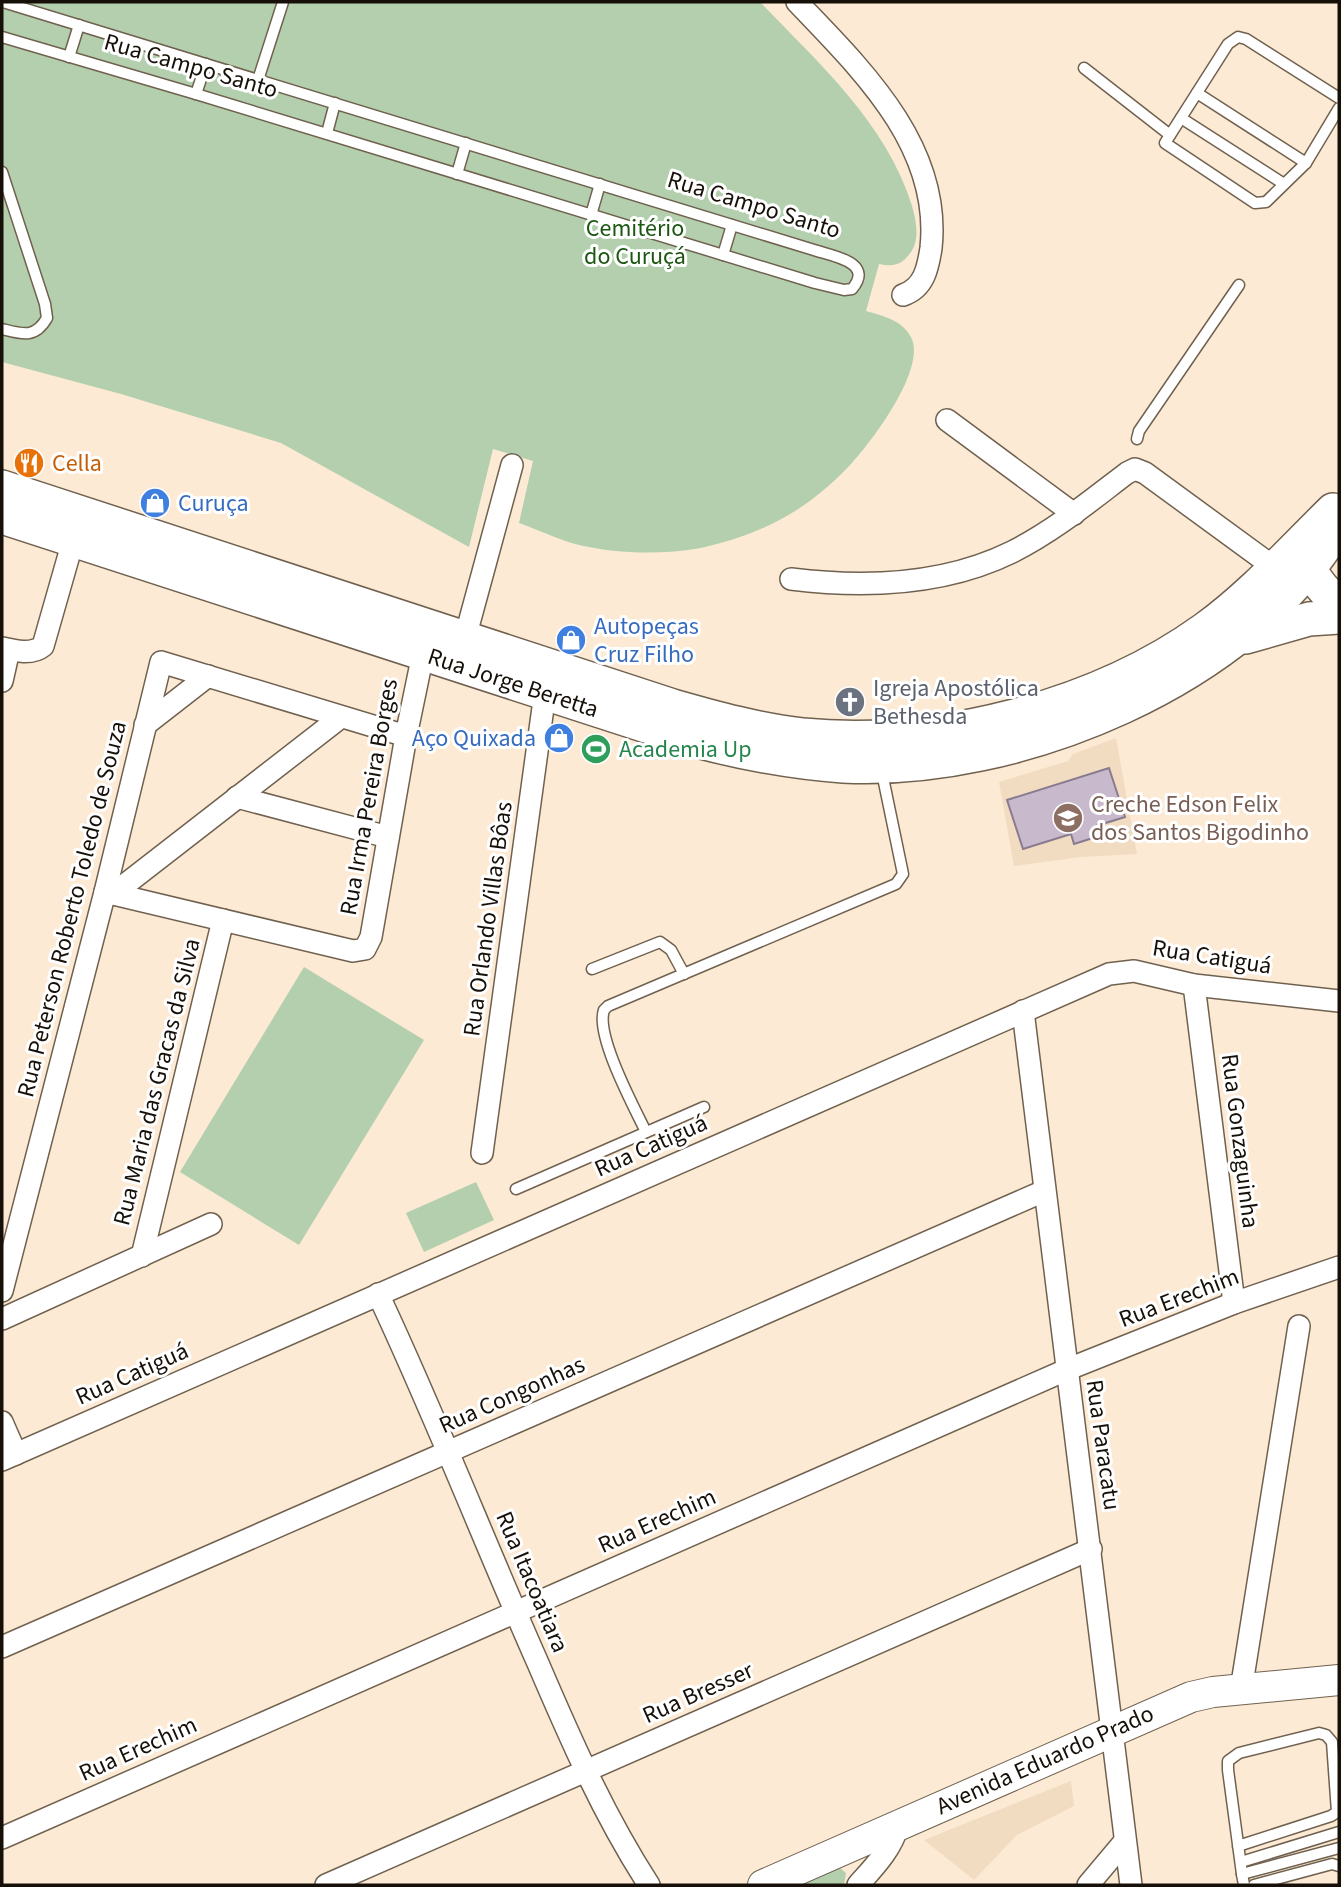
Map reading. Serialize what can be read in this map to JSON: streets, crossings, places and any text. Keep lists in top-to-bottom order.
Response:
{
  "streets": {
    "main road": ["Rua Jorge Beretta"],
    "street": [
      "Rua Irma Pereira Borges",
      "Rua Peterson Roberto Toledo de Souza",
      "Rua Orlando Villas Bôas",
      "Rua Catiguá",
      "Rua Maria das Gracas da Silva",
      "Rua Gonzaguinha",
      "Rua Erechim",
      "Rua Congonhas",
      "Rua Paracatu",
      "Rua Itacoatiara",
      "Rua Bresser",
      "Avenida Eduardo Prado"
    ],
    "lane": ["Rua Campo Santo"]
  },
  "crossings": [
    ["Rua Jorge Beretta", "Rua Irma Pereira Borges"],
    ["Rua Jorge Beretta", "Rua Orlando Villas Bôas"],
    ["Rua Irma Pereira Borges", "Rua Maria das Gracas da Silva"],
    ["Rua Catiguá", "Rua Gonzaguinha"],
    ["Rua Catiguá", "Rua Paracatu"],
    ["Rua Catiguá", "Rua Itacoatiara"],
    ["Rua Gonzaguinha", "Rua Erechim"],
    ["Rua Erechim", "Rua Paracatu"],
    ["Rua Erechim", "Rua Itacoatiara"],
    ["Rua Congonhas", "Rua Paracatu"],
    ["Rua Congonhas", "Rua Itacoatiara"],
    ["Rua Paracatu", "Rua Bresser"],
    ["Rua Paracatu", "Avenida Eduardo Prado"],
    ["Rua Itacoatiara", "Rua Bresser"]
  ],
  "parks": ["Cemitério do Curuçá"],
  "places": {
    "restaurant": ["Cella"],
    "shop": ["Curuça", "Autopeças Cruz Filho", "Aço Quixada"],
    "church": ["Igreja Apostólica Bethesda"],
    "sports": ["Academia Up"],
    "school or university": ["Creche Edson Felix dos Santos Bigodinho"]
  }
}
